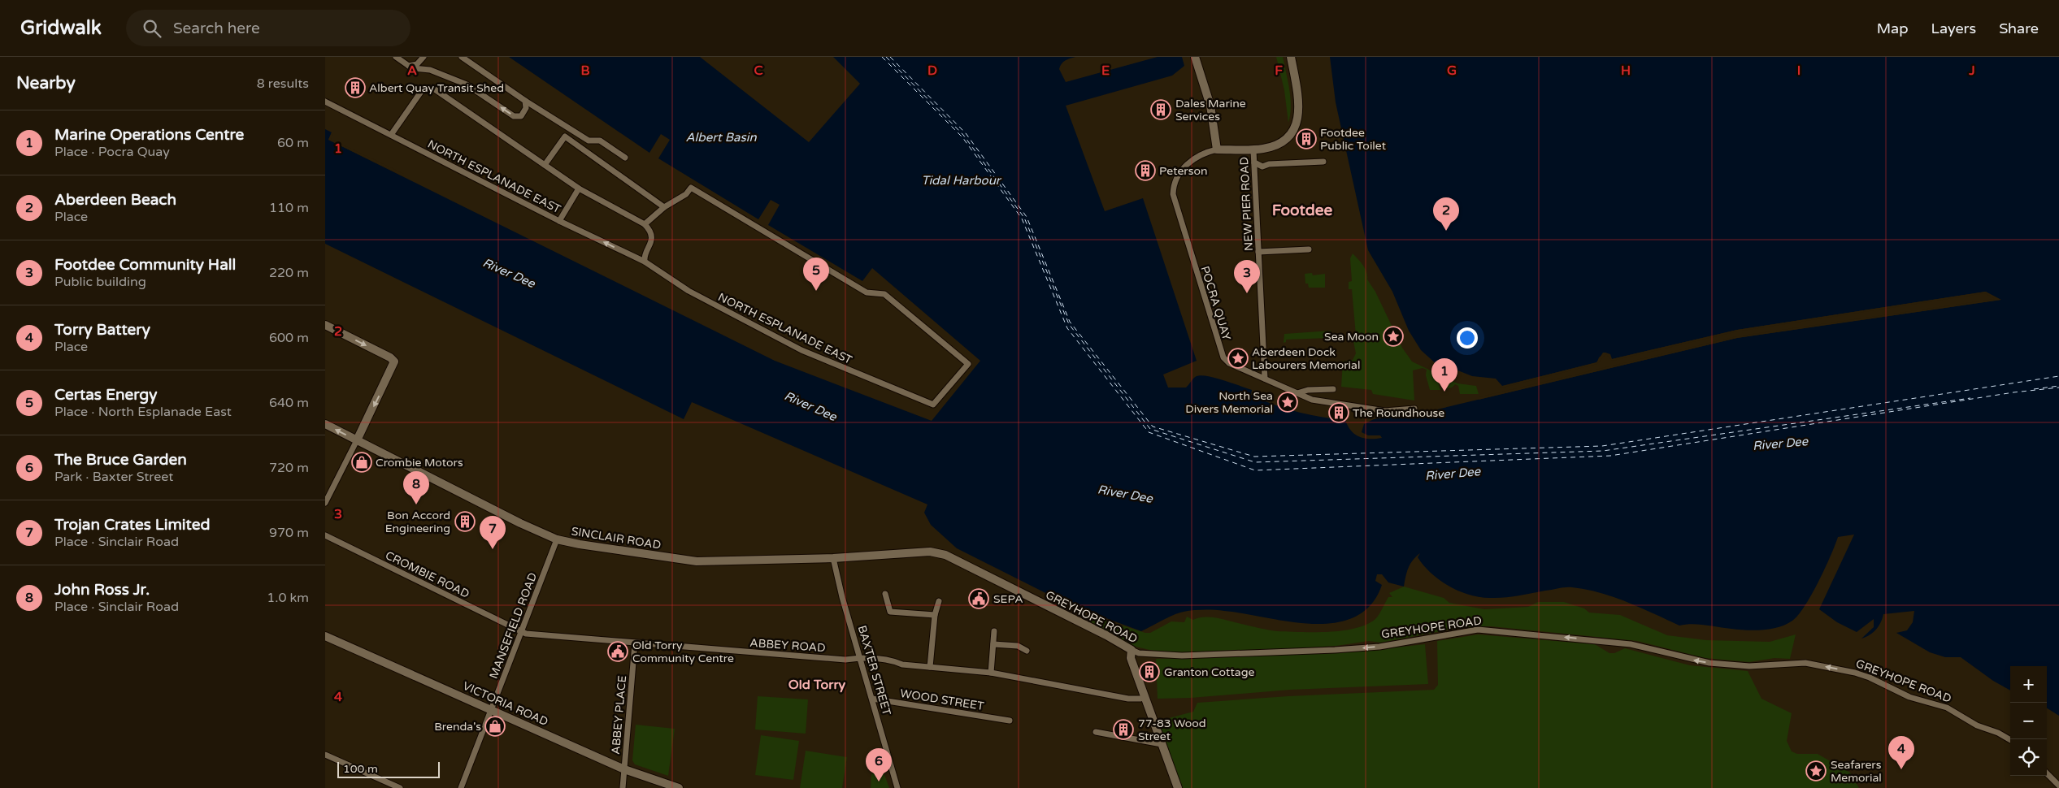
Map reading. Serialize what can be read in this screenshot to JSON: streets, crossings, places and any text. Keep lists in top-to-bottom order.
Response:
{
  "streets": {
    "street": [
      "NORTH ESPLANADE EAST",
      "NEW PIER ROAD",
      "POCRA QUAY",
      "SINCLAIR ROAD",
      "CROMBIE ROAD",
      "GREYHOPE ROAD",
      "MANSEFIELD ROAD",
      "ABBEY ROAD",
      "BAXTER STREET",
      "WOOD STREET",
      "VICTORIA ROAD",
      "ABBEY PLACE"
    ]
  },
  "crossings": [
    ["NEW PIER ROAD", "POCRA QUAY"],
    ["SINCLAIR ROAD", "GREYHOPE ROAD"],
    ["SINCLAIR ROAD", "MANSEFIELD ROAD"],
    ["SINCLAIR ROAD", "BAXTER STREET"],
    ["CROMBIE ROAD", "MANSEFIELD ROAD"],
    ["CROMBIE ROAD", "ABBEY ROAD"],
    ["MANSEFIELD ROAD", "ABBEY ROAD"],
    ["MANSEFIELD ROAD", "VICTORIA ROAD"],
    ["ABBEY ROAD", "BAXTER STREET"],
    ["ABBEY ROAD", "ABBEY PLACE"],
    ["BAXTER STREET", "WOOD STREET"],
    ["VICTORIA ROAD", "ABBEY PLACE"]
  ],
  "one_way": ["GREYHOPE ROAD"],
  "districts": ["Footdee", "Old Torry"],
  "water": ["Albert Basin", "Tidal Harbour", "River Dee"],
  "places": {
    "building": [
      "Albert Quay Transit Shed",
      "Dales Marine Services",
      "Footdee Public Toilet",
      "Peterson",
      "The Roundhouse",
      "Bon Accord Engineering",
      "Granton Cottage",
      "77-83 Wood Street"
    ],
    "place": [
      "Sea Moon",
      "Aberdeen Dock Labourers Memorial",
      "North Sea Divers Memorial",
      "Seafarers Memorial"
    ],
    "shop": ["Crombie Motors", "Brenda's"],
    "public building": ["SEPA", "Old Torry Community Centre"]
  },
  "scale_bar": "100 m",
  "page": {
    "header": "Gridwalk",
    "search": "Search here",
    "nav": ["Map", "Layers", "Share"],
    "heading": ["Nearby", "8 results"],
    "list": [
      {
        "mark": "1",
        "name": "Marine Operations Centre",
        "note": "Place · Pocra Quay",
        "value": "60 m"
      },
      {
        "mark": "2",
        "name": "Aberdeen Beach",
        "note": "Place",
        "value": "110 m"
      },
      {
        "mark": "3",
        "name": "Footdee Community Hall",
        "note": "Public building",
        "value": "220 m"
      },
      {
        "mark": "4",
        "name": "Torry Battery",
        "note": "Place",
        "value": "600 m"
      },
      {
        "mark": "5",
        "name": "Certas Energy",
        "note": "Place · North Esplanade East",
        "value": "640 m"
      },
      {
        "mark": "6",
        "name": "The Bruce Garden",
        "note": "Park · Baxter Street",
        "value": "720 m"
      },
      {
        "mark": "7",
        "name": "Trojan Crates Limited",
        "note": "Place · Sinclair Road",
        "value": "970 m"
      },
      {
        "mark": "8",
        "name": "John Ross Jr.",
        "note": "Place · Sinclair Road",
        "value": "1.0 km"
      }
    ],
    "pins": [
      "2",
      "5",
      "3",
      "1",
      "8",
      "7",
      "4",
      "6"
    ],
    "map_buttons": ["+", "−"],
    "scale": "100 m"
  },
  "grid": {
    "columns": [
      "A",
      "B",
      "C",
      "D",
      "E",
      "F",
      "G",
      "H",
      "I",
      "J"
    ],
    "rows": [
      "1",
      "2",
      "3",
      "4"
    ]
  }
}
